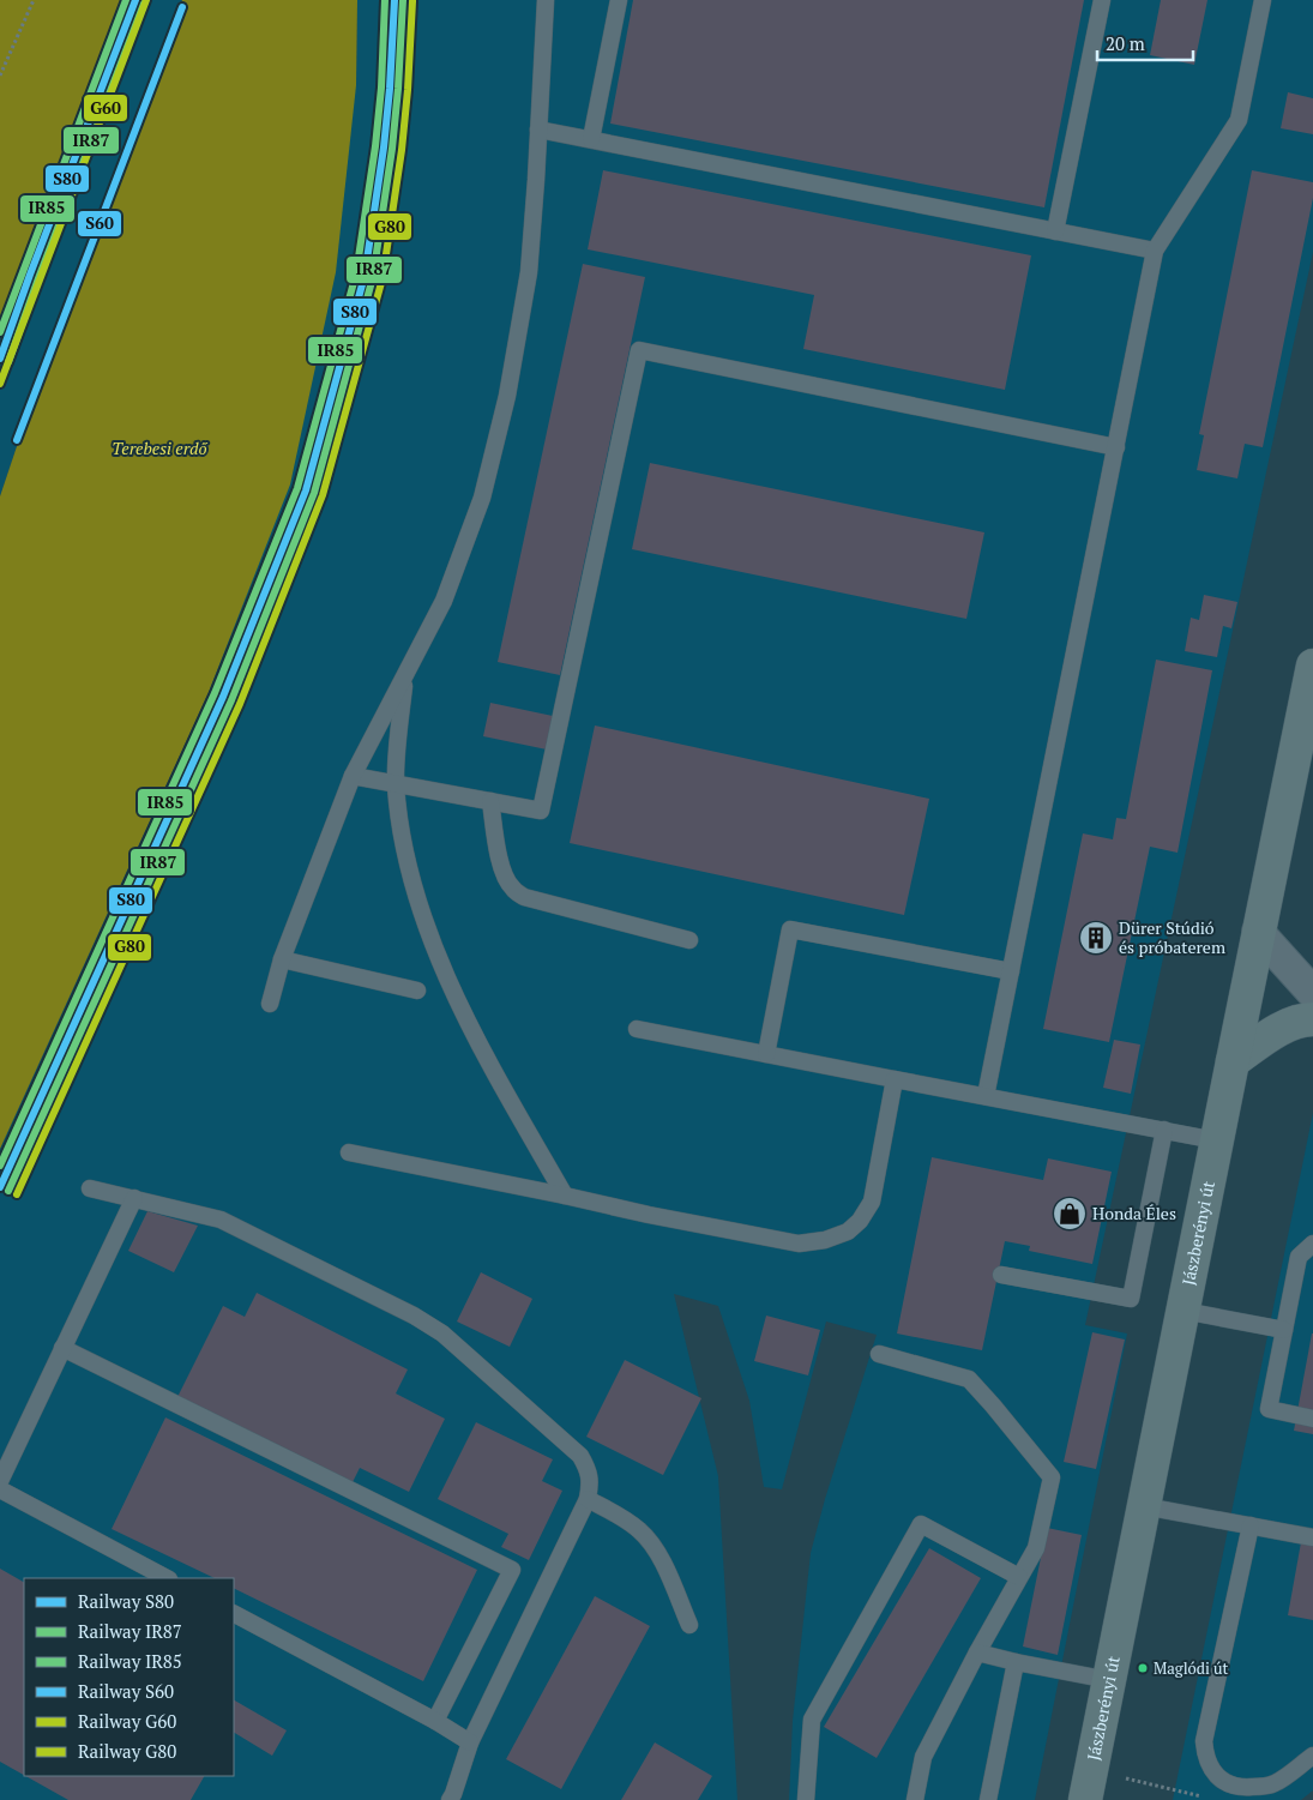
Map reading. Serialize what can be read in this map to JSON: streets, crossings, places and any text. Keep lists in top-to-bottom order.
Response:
{
  "streets": {
    "main road": ["Jászberényi út"]
  },
  "parks": ["Terebesi erdő"],
  "places": {
    "building": ["Dürer Stúdió és próbaterem"],
    "shop": ["Honda Éles"],
    "other": ["Maglódi út"]
  },
  "lines": [
    "rail line S80",
    "rail line IR87",
    "rail line IR85",
    "rail line G60",
    "rail line G80",
    "rail line S60"
  ],
  "legend": [
    "Railway S80",
    "Railway IR87",
    "Railway IR85",
    "Railway S60",
    "Railway G60",
    "Railway G80"
  ],
  "scale_bar": "20 m"
}
